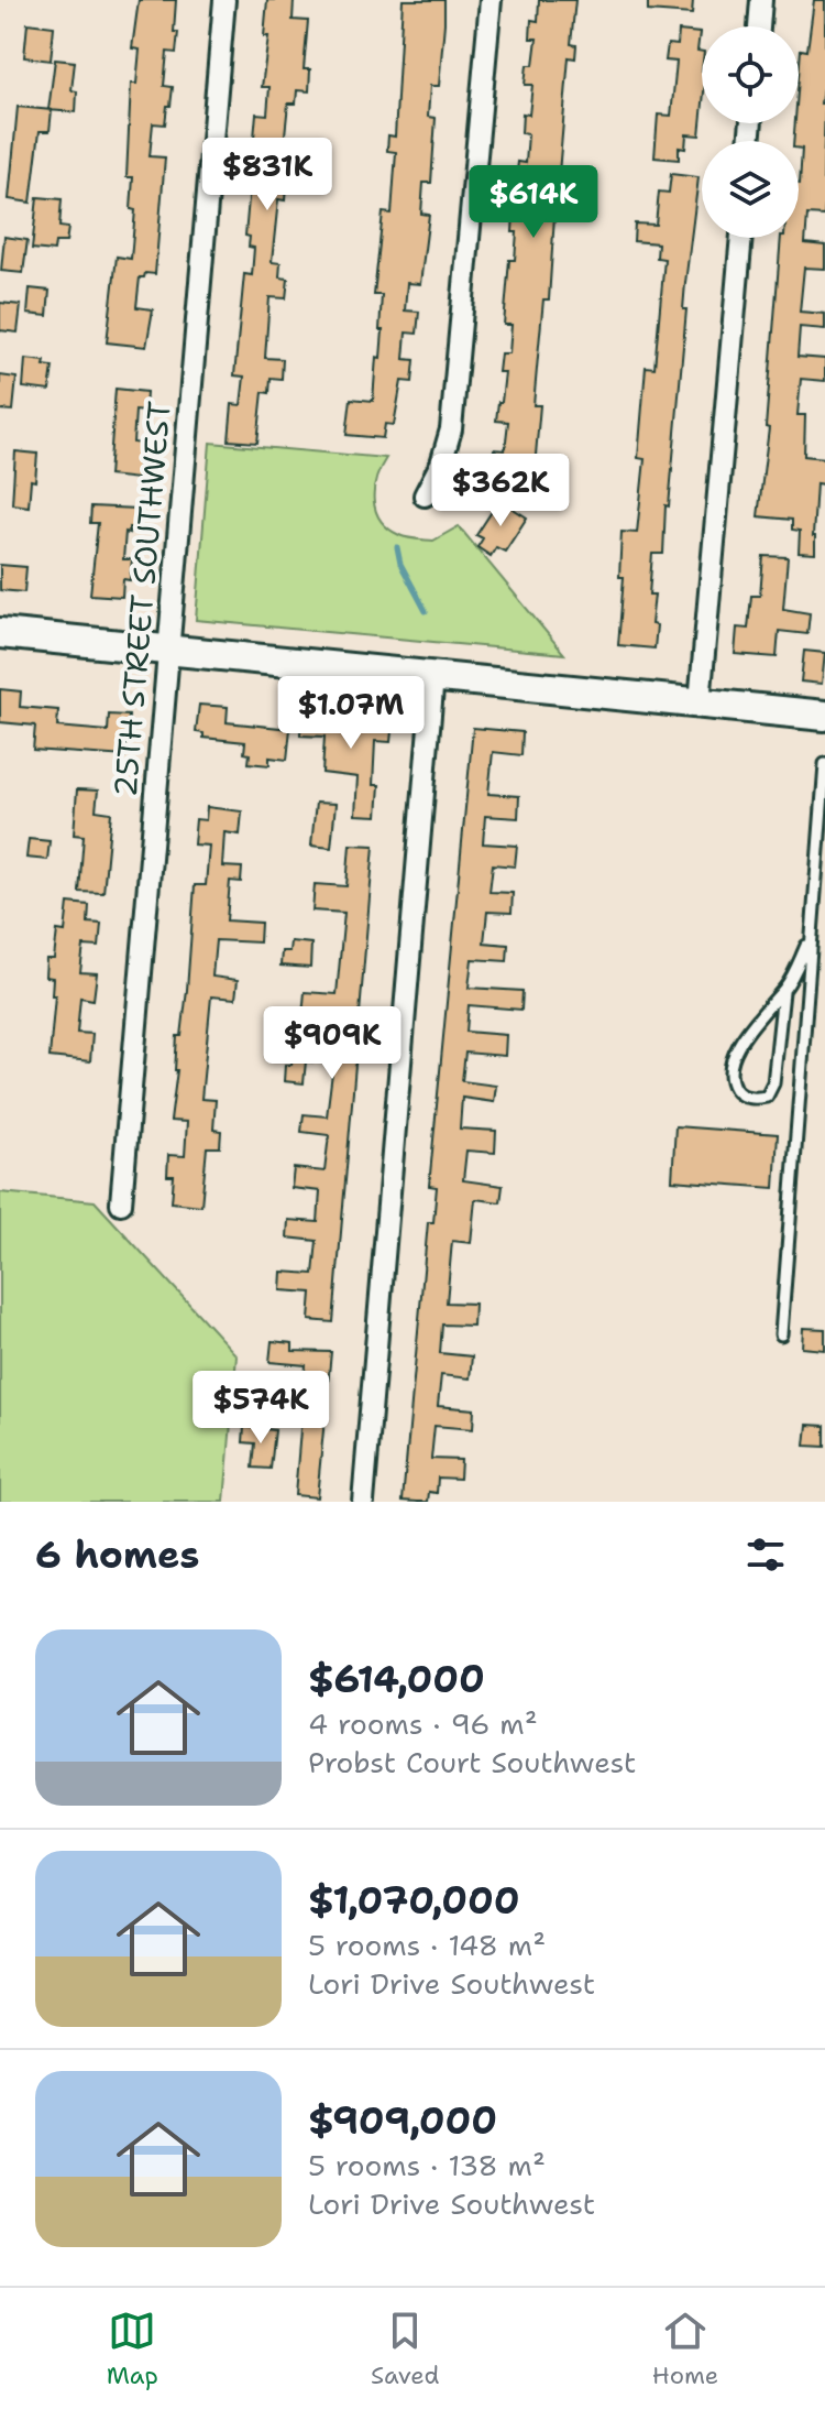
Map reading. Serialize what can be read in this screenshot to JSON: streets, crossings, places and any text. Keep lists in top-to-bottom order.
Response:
{
  "streets": {
    "street": ["25TH STREET SOUTHWEST"]
  },
  "page": {
    "price": [
      "$831K",
      "$614K",
      "$362K",
      "$1.07M",
      "$909K",
      "$574K"
    ],
    "heading": "6 homes",
    "list": [
      {
        "name": "$614,000",
        "note": "4 rooms · 96 m² · Probst Court Southwest"
      },
      {
        "name": "$1,070,000",
        "note": "5 rooms · 148 m² · Lori Drive Southwest"
      },
      {
        "name": "$909,000",
        "note": "5 rooms · 138 m² · Lori Drive Southwest"
      }
    ],
    "tabs": ["Map", "Saved", "Home"]
  }
}
